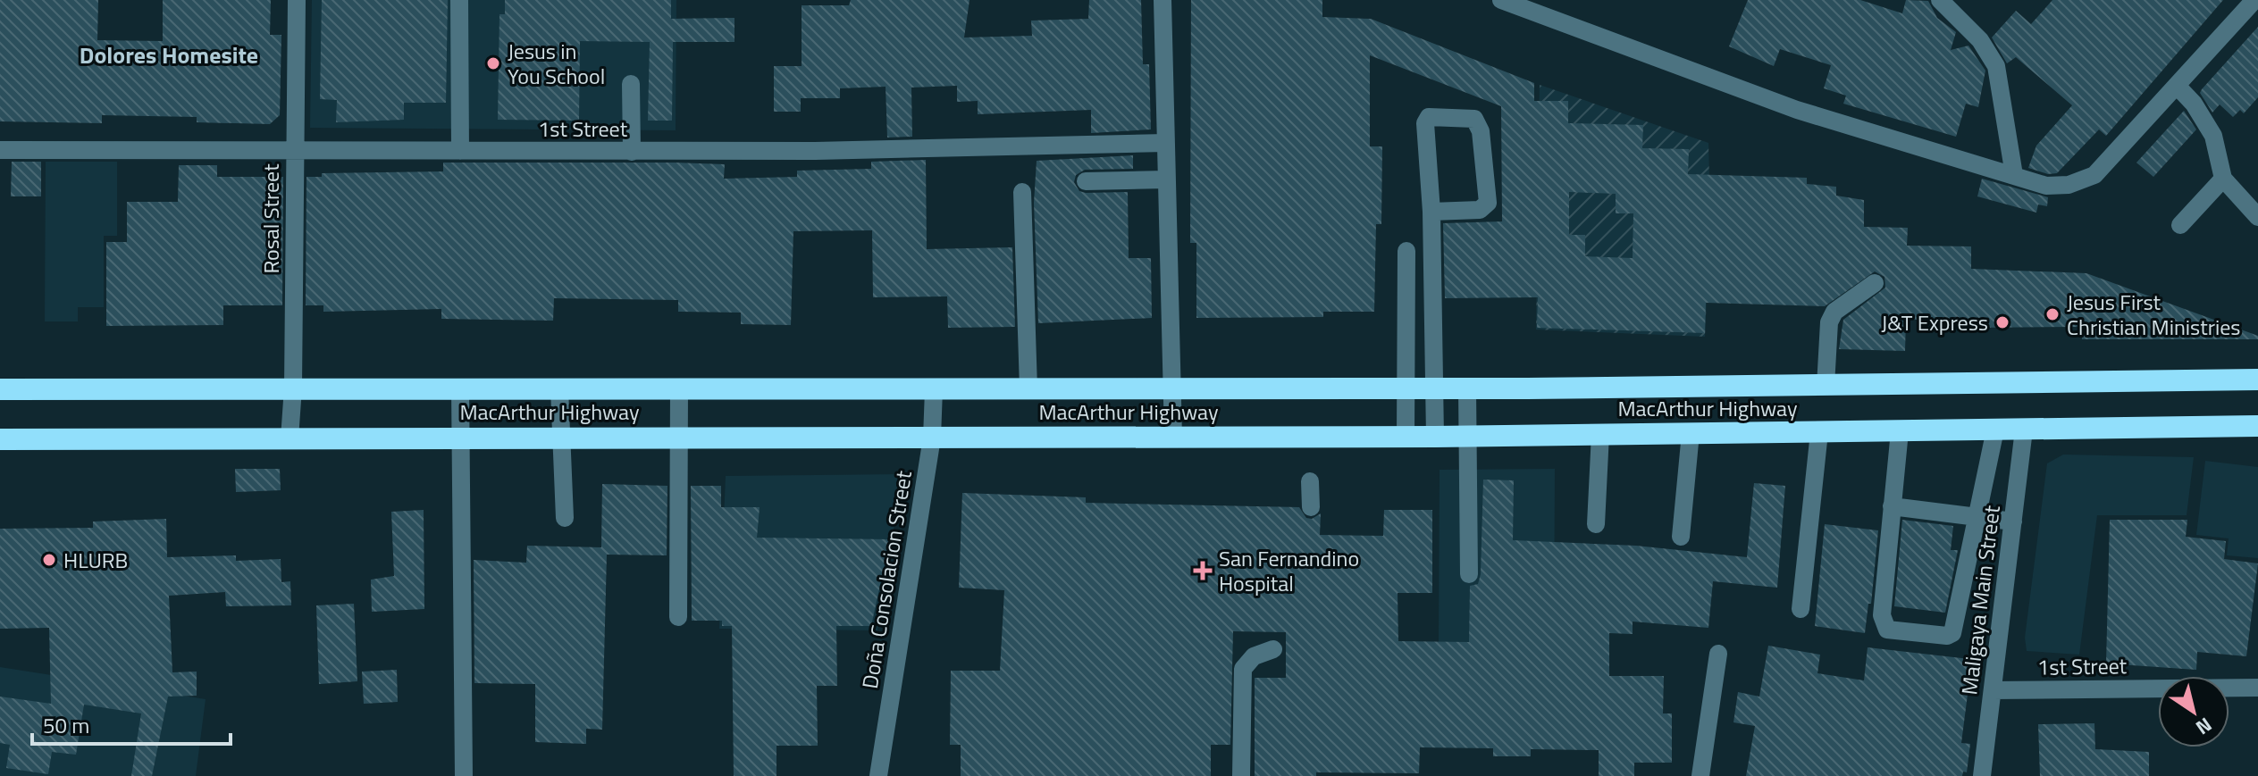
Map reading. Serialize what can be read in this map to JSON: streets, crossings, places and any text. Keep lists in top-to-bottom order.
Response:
{
  "streets": {
    "highway": ["MacArthur Highway"],
    "street": [
      "1st Street",
      "Rosal Street",
      "Doña Consolacion Street",
      "Maligaya Main Street"
    ]
  },
  "crossings": [
    ["1st Street", "Rosal Street"],
    ["1st Street", "Maligaya Main Street"],
    ["Rosal Street", "MacArthur Highway"],
    ["MacArthur Highway", "Doña Consolacion Street"],
    ["MacArthur Highway", "Maligaya Main Street"]
  ],
  "districts": ["Dolores Homesite"],
  "places": {
    "other": [
      "Jesus in You School",
      "Jesus First Christian Ministries",
      "J&T Express",
      "HLURB"
    ],
    "health": ["San Fernandino Hospital"]
  },
  "scale_bar": "50 m",
  "north": "bottom right"
}
